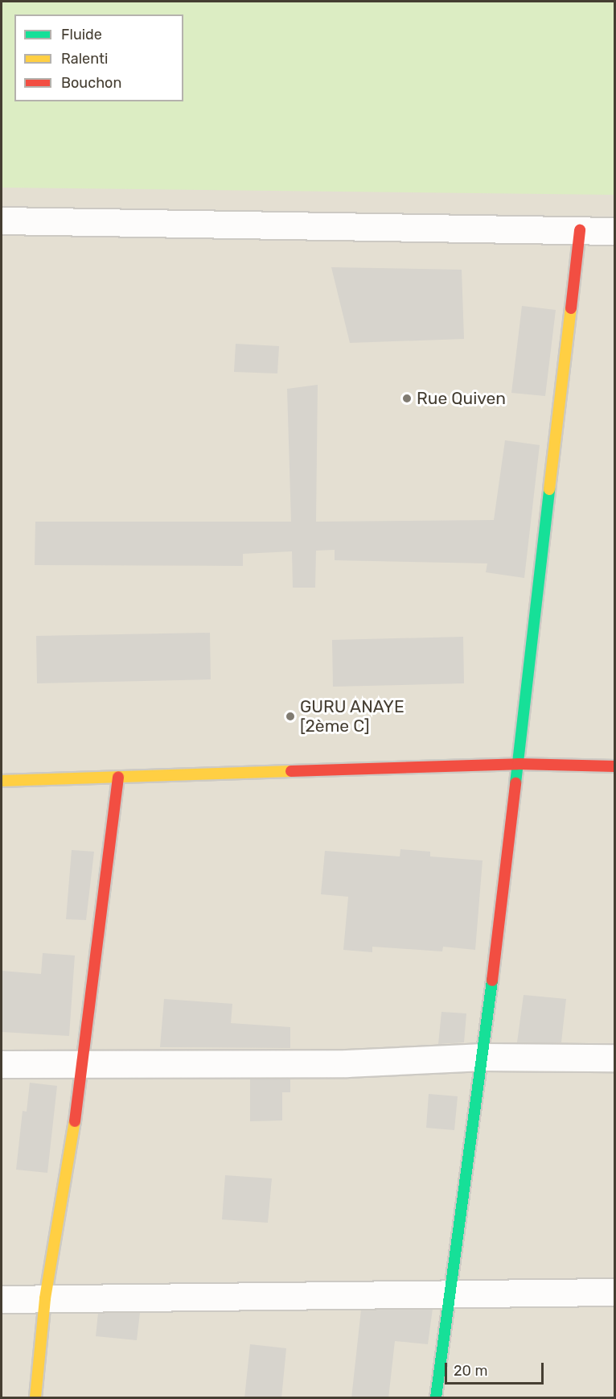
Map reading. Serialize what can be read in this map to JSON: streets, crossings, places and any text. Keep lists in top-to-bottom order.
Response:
{
  "places": ["Rue Quiven", "GURU ANAYE [2ème C]"],
  "legend": ["Fluide", "Ralenti", "Bouchon"],
  "scale_bar": "20 m"
}
